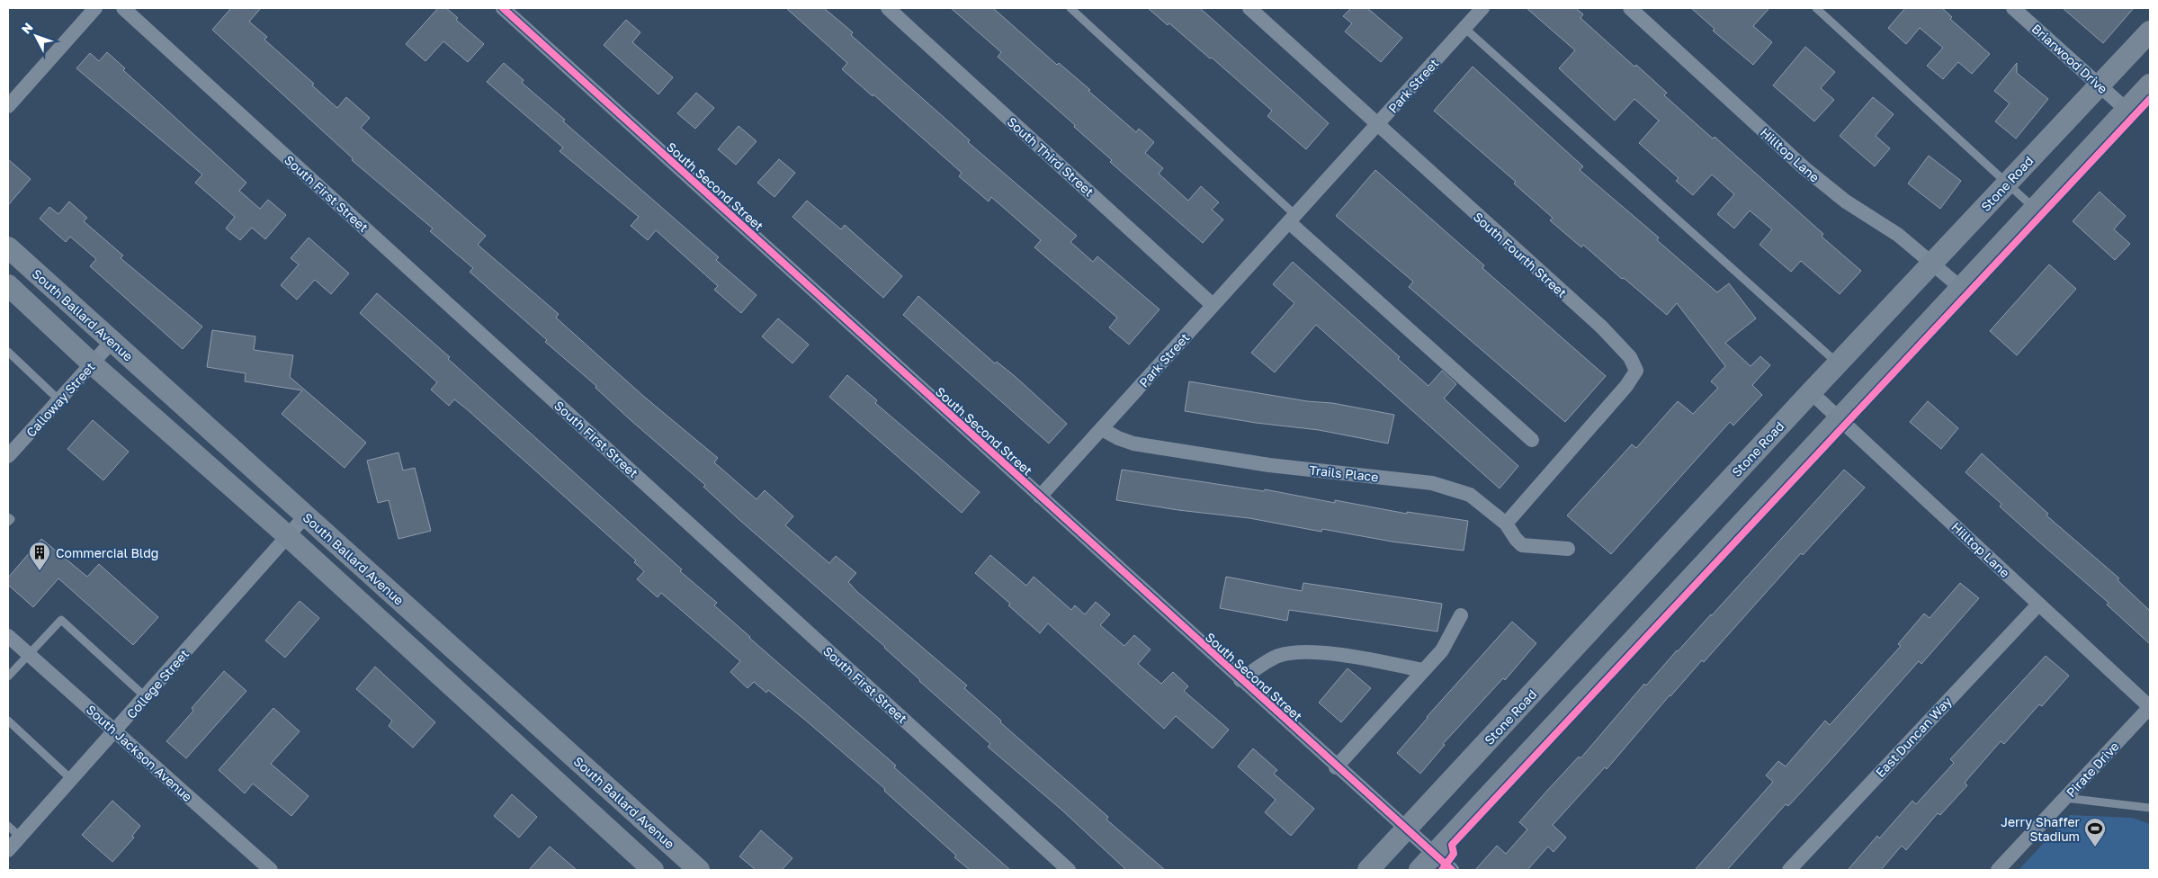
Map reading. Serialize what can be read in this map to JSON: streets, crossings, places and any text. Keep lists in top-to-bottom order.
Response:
{
  "streets": {
    "main road": ["Stone Road", "South Ballard Avenue"],
    "street": [
      "Briarwood Drive",
      "Park Street",
      "Hilltop Lane",
      "South Third Street",
      "South Second Street",
      "South First Street",
      "South Fourth Street",
      "Calloway Street",
      "Trails Place",
      "College Street",
      "East Duncan Way",
      "South Jackson Avenue",
      "Pirate Drive"
    ]
  },
  "crossings": [
    ["Briarwood Drive", "Stone Road"],
    ["Park Street", "South Third Street"],
    ["Park Street", "South Second Street"],
    ["Park Street", "South Fourth Street"],
    ["Park Street", "Trails Place"],
    ["Hilltop Lane", "Stone Road"],
    ["Hilltop Lane", "East Duncan Way"],
    ["Hilltop Lane", "Pirate Drive"],
    ["Stone Road", "South Second Street"],
    ["South Fourth Street", "Trails Place"],
    ["South Ballard Avenue", "Calloway Street"],
    ["South Ballard Avenue", "College Street"],
    ["College Street", "South Jackson Avenue"]
  ],
  "places": {
    "building": ["Commercial Bldg"],
    "sports": ["Jerry Shaffer Stadium"]
  },
  "north": "top left"
}
